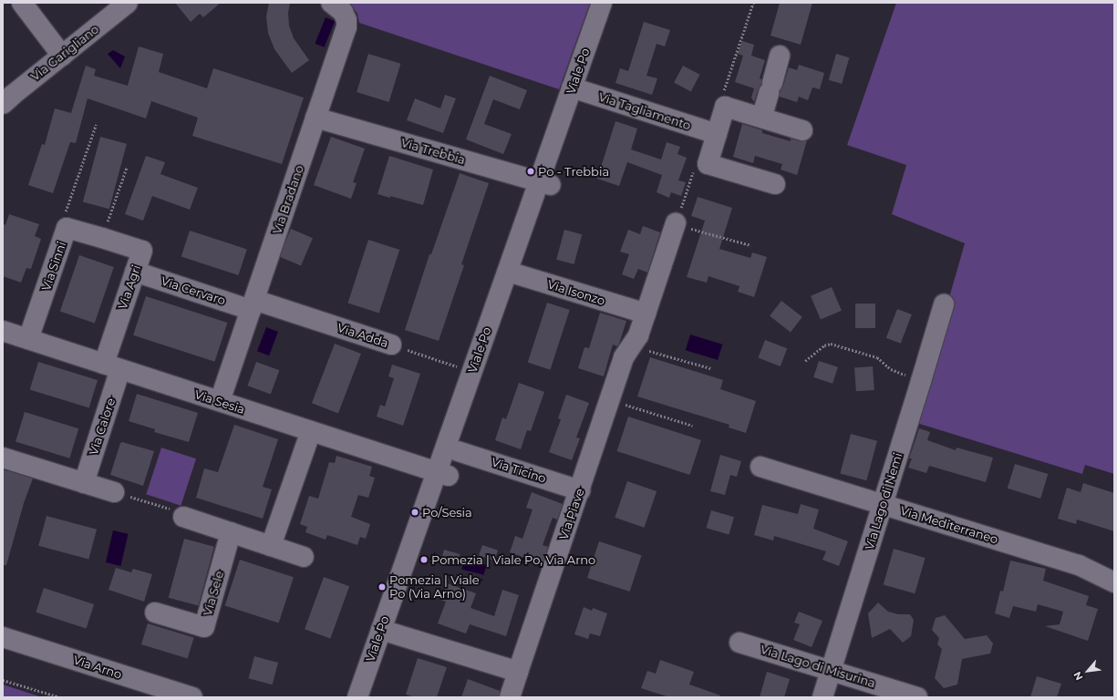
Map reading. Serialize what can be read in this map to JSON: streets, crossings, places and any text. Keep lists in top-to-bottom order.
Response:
{
  "streets": {
    "street": [
      "Via Garigliano",
      "Viale Po",
      "Via Tagliamento",
      "Via Trebbia",
      "Via Bradano",
      "Via Sinni",
      "Via Agri",
      "Via Cervaro",
      "Via Isonzo",
      "Via Adda",
      "Via Sesia",
      "Via Calore",
      "Via Ticino",
      "Via Lago di Nemi",
      "Via Piave",
      "Via Mediterraneo",
      "Via Sele",
      "Via Lago di Misurina",
      "Via Arno"
    ]
  },
  "crossings": [
    ["Viale Po", "Via Tagliamento"],
    ["Viale Po", "Via Trebbia"],
    ["Viale Po", "Via Isonzo"],
    ["Viale Po", "Via Adda"],
    ["Viale Po", "Via Sesia"],
    ["Viale Po", "Via Ticino"],
    ["Via Trebbia", "Via Bradano"],
    ["Via Bradano", "Via Cervaro"],
    ["Via Bradano", "Via Adda"],
    ["Via Bradano", "Via Sesia"],
    ["Via Sinni", "Via Agri"],
    ["Via Sinni", "Via Sesia"],
    ["Via Agri", "Via Cervaro"],
    ["Via Agri", "Via Sesia"],
    ["Via Agri", "Via Calore"],
    ["Via Cervaro", "Via Adda"],
    ["Via Isonzo", "Via Piave"],
    ["Via Sesia", "Via Calore"],
    ["Via Ticino", "Via Piave"],
    ["Via Lago di Nemi", "Via Mediterraneo"],
    ["Via Lago di Nemi", "Via Lago di Misurina"]
  ],
  "places": [
    "Po - Trebbia",
    "Po/Sesia",
    "Pomezia | Viale Po, Via Arno",
    "Pomezia | Viale Po (Via Arno)"
  ],
  "north": "bottom left"
}
